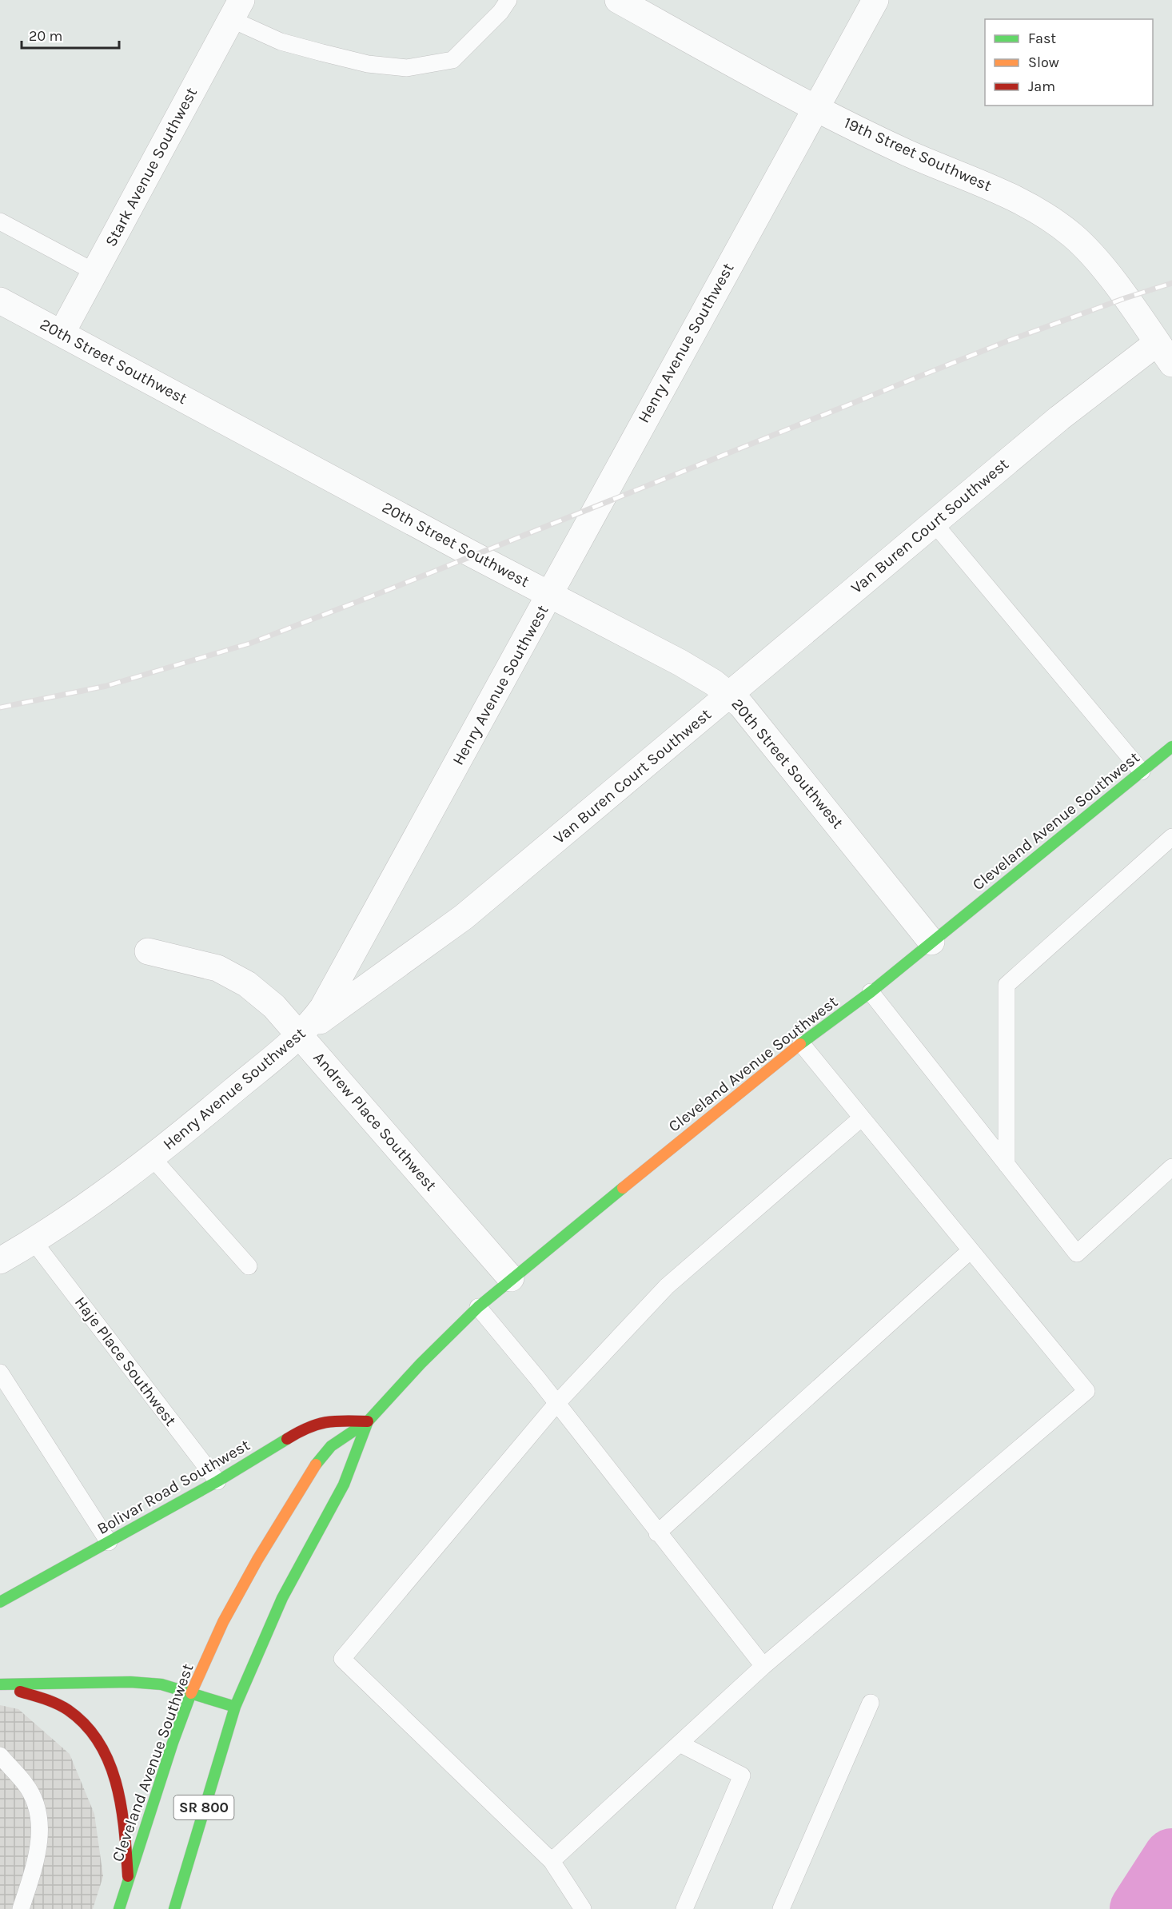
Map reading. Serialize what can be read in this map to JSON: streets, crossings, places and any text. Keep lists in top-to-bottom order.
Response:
{
  "streets": {
    "main road": ["Cleveland Avenue Southwest", "Bolivar Road Southwest", "SR 800"],
    "street": [
      "19th Street Southwest",
      "Stark Avenue Southwest",
      "Henry Avenue Southwest",
      "20th Street Southwest",
      "Van Buren Court Southwest",
      "Andrew Place Southwest"
    ],
    "lane": ["Haje Place Southwest"]
  },
  "crossings": [
    ["19th Street Southwest", "Henry Avenue Southwest"],
    ["19th Street Southwest", "Van Buren Court Southwest"],
    ["Stark Avenue Southwest", "20th Street Southwest"],
    ["Henry Avenue Southwest", "20th Street Southwest"],
    ["Henry Avenue Southwest", "Van Buren Court Southwest"],
    ["Henry Avenue Southwest", "Andrew Place Southwest"],
    ["Henry Avenue Southwest", "Haje Place Southwest"],
    ["20th Street Southwest", "Van Buren Court Southwest"],
    ["20th Street Southwest", "Cleveland Avenue Southwest"],
    ["Van Buren Court Southwest", "Andrew Place Southwest"],
    ["Cleveland Avenue Southwest", "Andrew Place Southwest"],
    ["Cleveland Avenue Southwest", "Bolivar Road Southwest"],
    ["Haje Place Southwest", "Bolivar Road Southwest"]
  ],
  "legend": ["Fast", "Slow", "Jam"],
  "scale_bar": "20 m"
}
